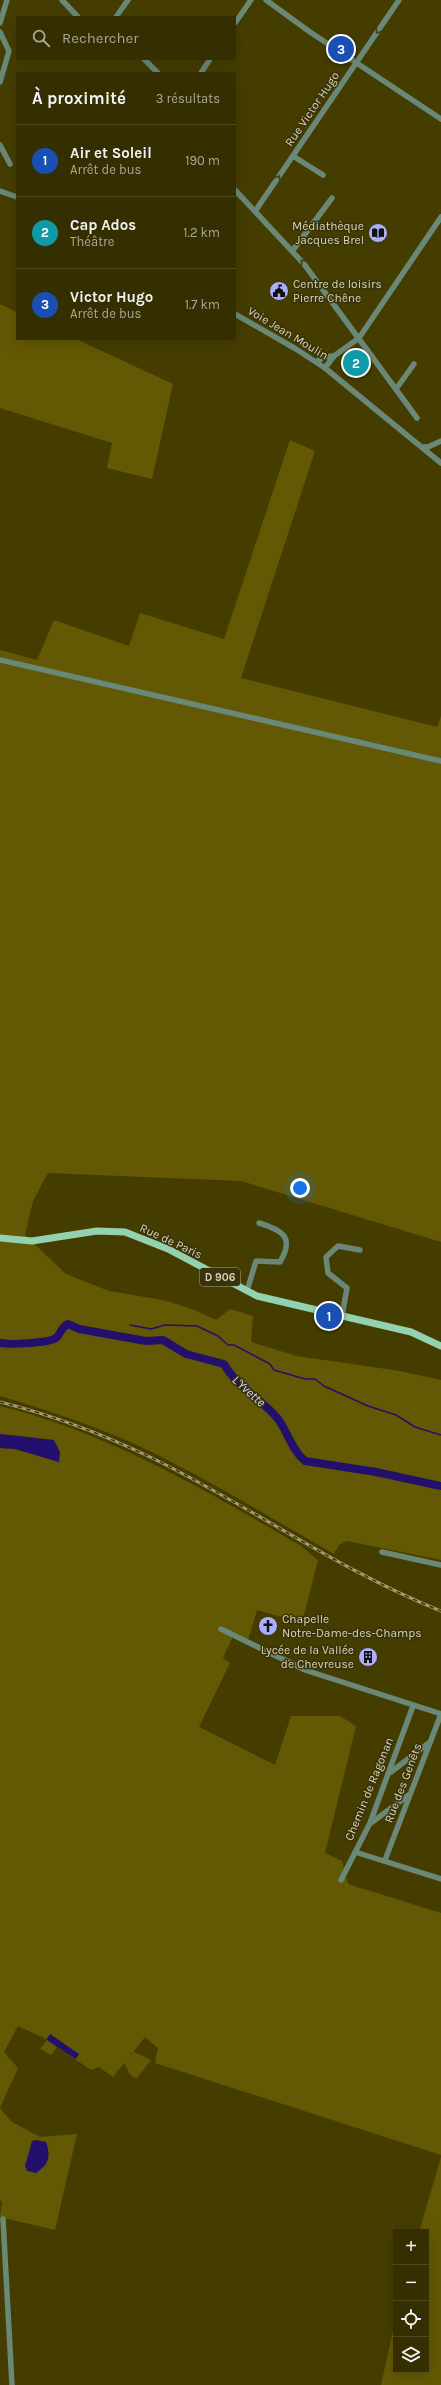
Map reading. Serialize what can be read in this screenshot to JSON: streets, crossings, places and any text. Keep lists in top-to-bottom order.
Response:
{
  "streets": {
    "main road": ["Rue de Paris", "D 906"],
    "street": [
      "Rue Victor Hugo",
      "Voie Jean Moulin",
      "Rue des Genêts",
      "Chemin de Ragonan"
    ]
  },
  "water": ["L'Yvette"],
  "places": {
    "library": ["Médiathèque Jacques Brel"],
    "public building": ["Centre de loisirs Pierre Chêne"],
    "church": ["Chapelle Notre-Dame-des-Champs"],
    "building": ["Lycée de la Vallée de Chevreuse"]
  },
  "page": {
    "search": "Rechercher",
    "pins": ["3", "2", "1"],
    "heading": ["À proximité", "3 résultats"],
    "list": [
      {
        "mark": "1",
        "name": "Air et Soleil",
        "note": "Arrêt de bus",
        "value": "190 m"
      },
      {
        "mark": "2",
        "name": "Cap Ados",
        "note": "Théâtre",
        "value": "1.2 km"
      },
      {
        "mark": "3",
        "name": "Victor Hugo",
        "note": "Arrêt de bus",
        "value": "1.7 km"
      }
    ],
    "map_buttons": ["+", "−"]
  }
}
